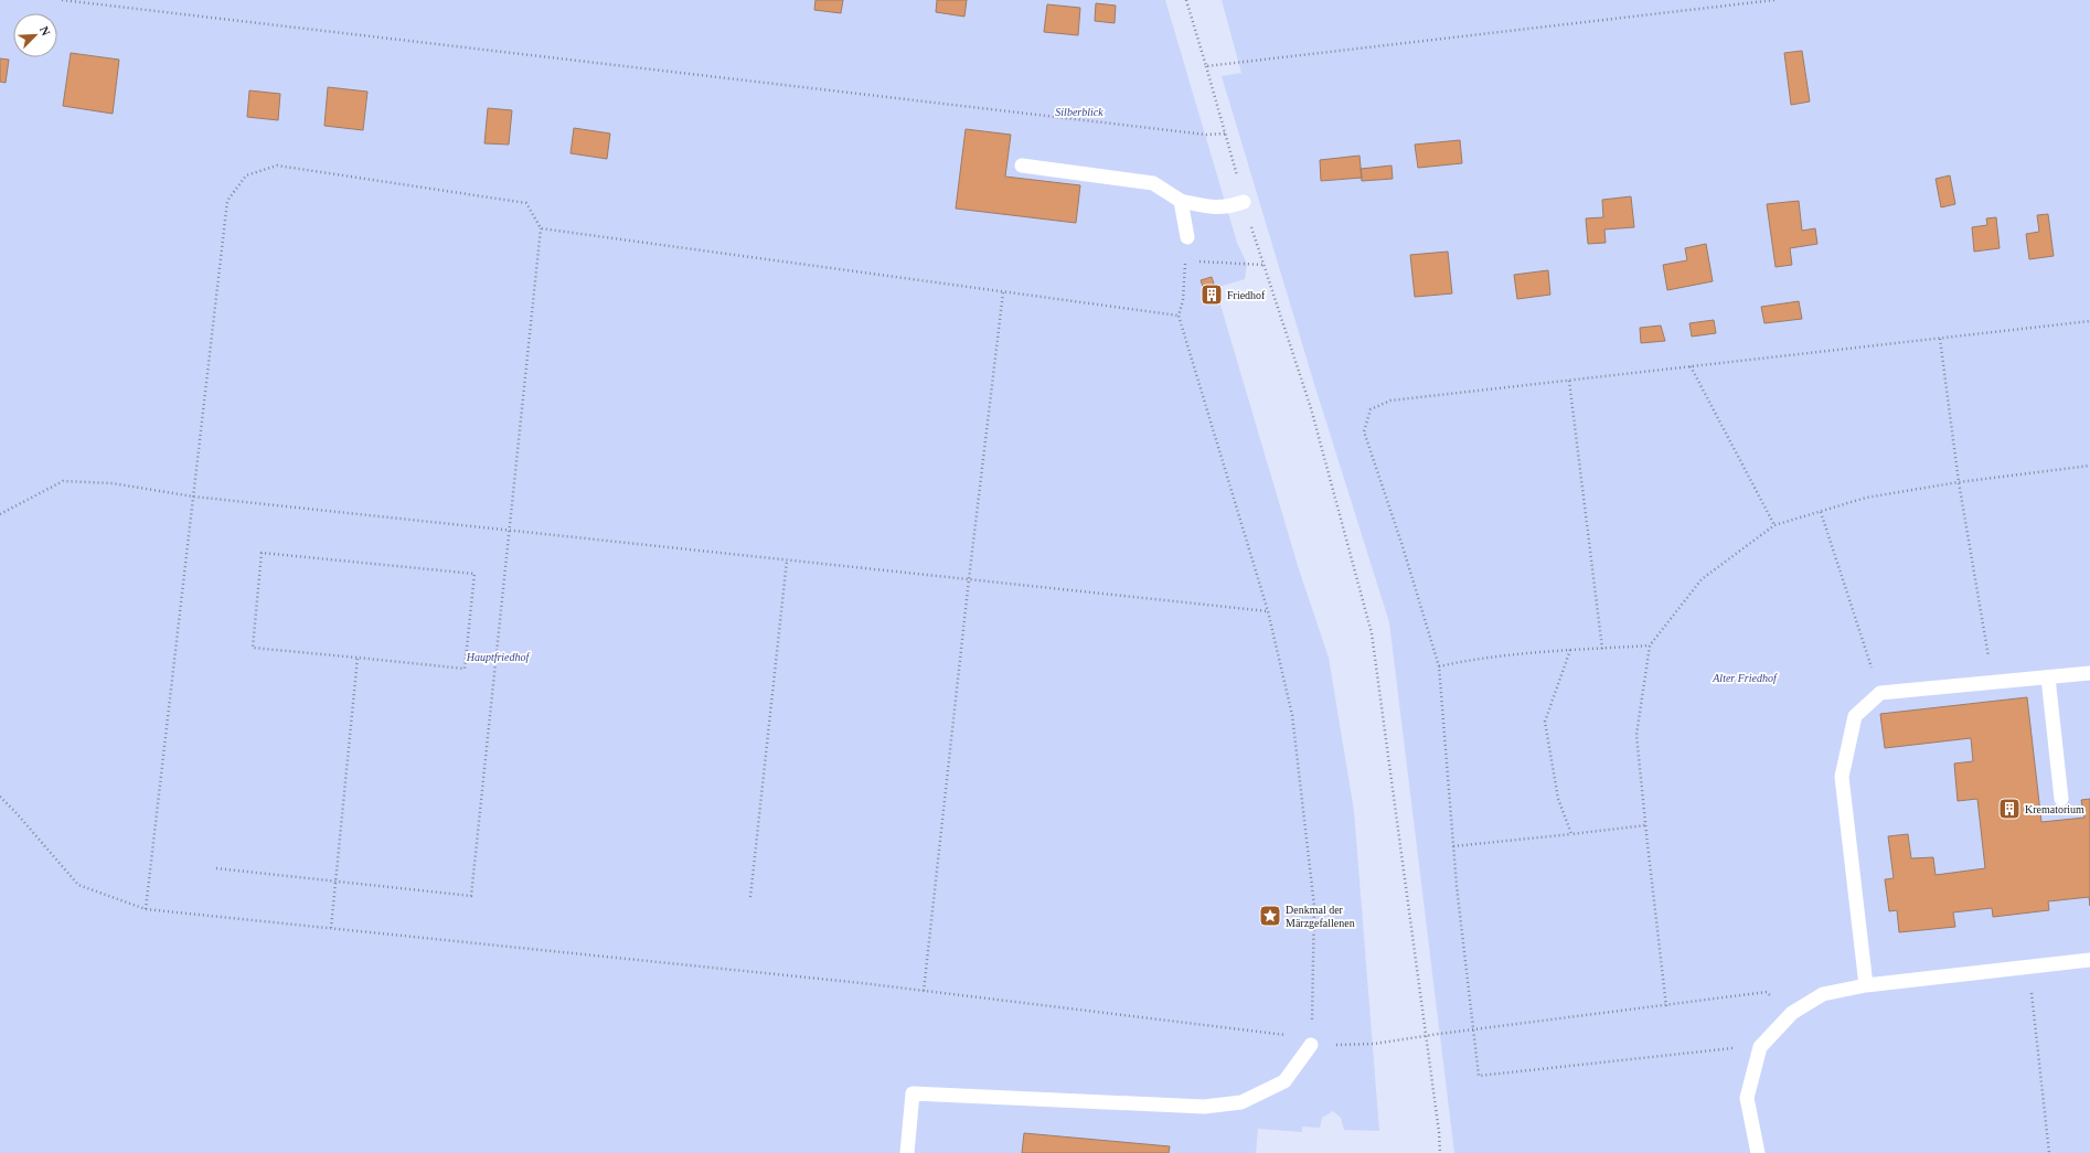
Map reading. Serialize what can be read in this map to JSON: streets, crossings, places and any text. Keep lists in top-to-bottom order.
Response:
{
  "parks": ["Silberblick", "Hauptfriedhof", "Alter Friedhof"],
  "places": {
    "building": ["Friedhof", "Krematorium"],
    "place": ["Denkmal der Märzgefallenen"]
  },
  "north": "top right"
}
